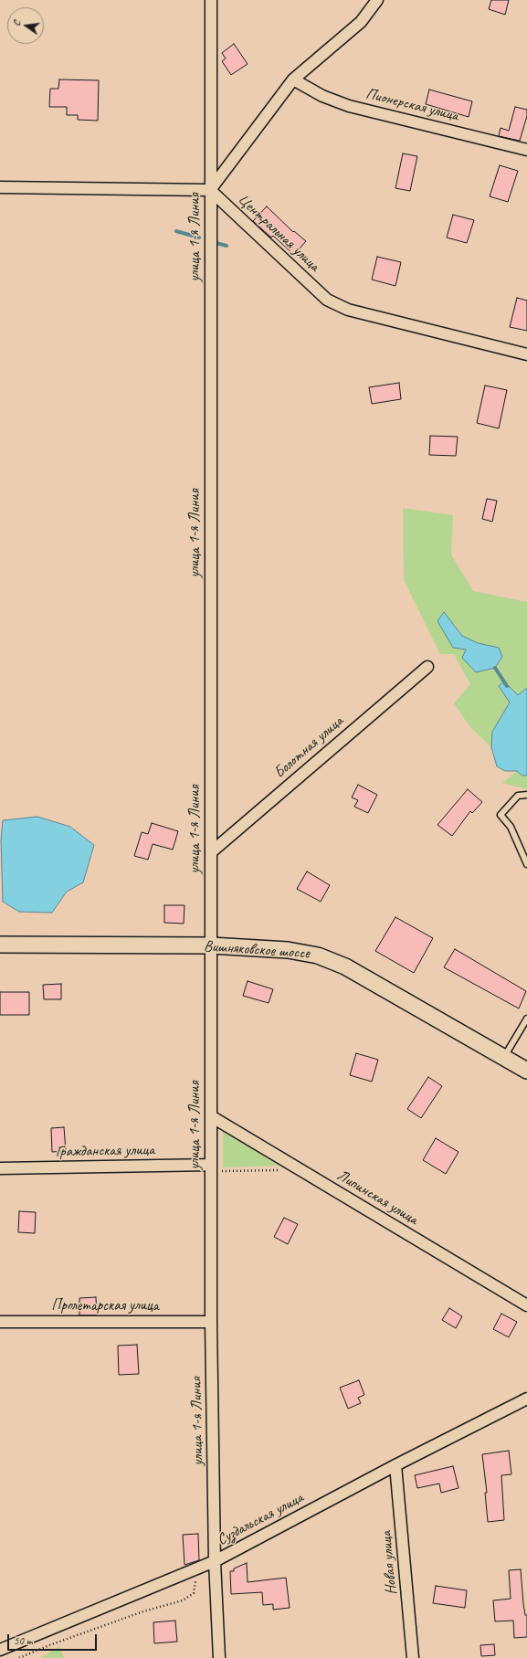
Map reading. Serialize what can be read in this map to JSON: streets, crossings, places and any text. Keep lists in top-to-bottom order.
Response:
{
  "streets": {
    "street": [
      "Пионерская улица",
      "Центральная улица",
      "улица 1-я Линия",
      "Болотная улица",
      "Вишняковское шоссе",
      "Гражданская улица",
      "Липинская улица",
      "Пролетарская улица",
      "Суздальская улица",
      "Новая улица"
    ]
  },
  "crossings": [
    ["Центральная улица", "улица 1-я Линия"],
    ["улица 1-я Линия", "Болотная улица"],
    ["улица 1-я Линия", "Вишняковское шоссе"],
    ["улица 1-я Линия", "Гражданская улица"],
    ["улица 1-я Линия", "Липинская улица"],
    ["улица 1-я Линия", "Пролетарская улица"],
    ["улица 1-я Линия", "Суздальская улица"],
    ["Суздальская улица", "Новая улица"]
  ],
  "scale_bar": "50 m",
  "north": "left"
}
